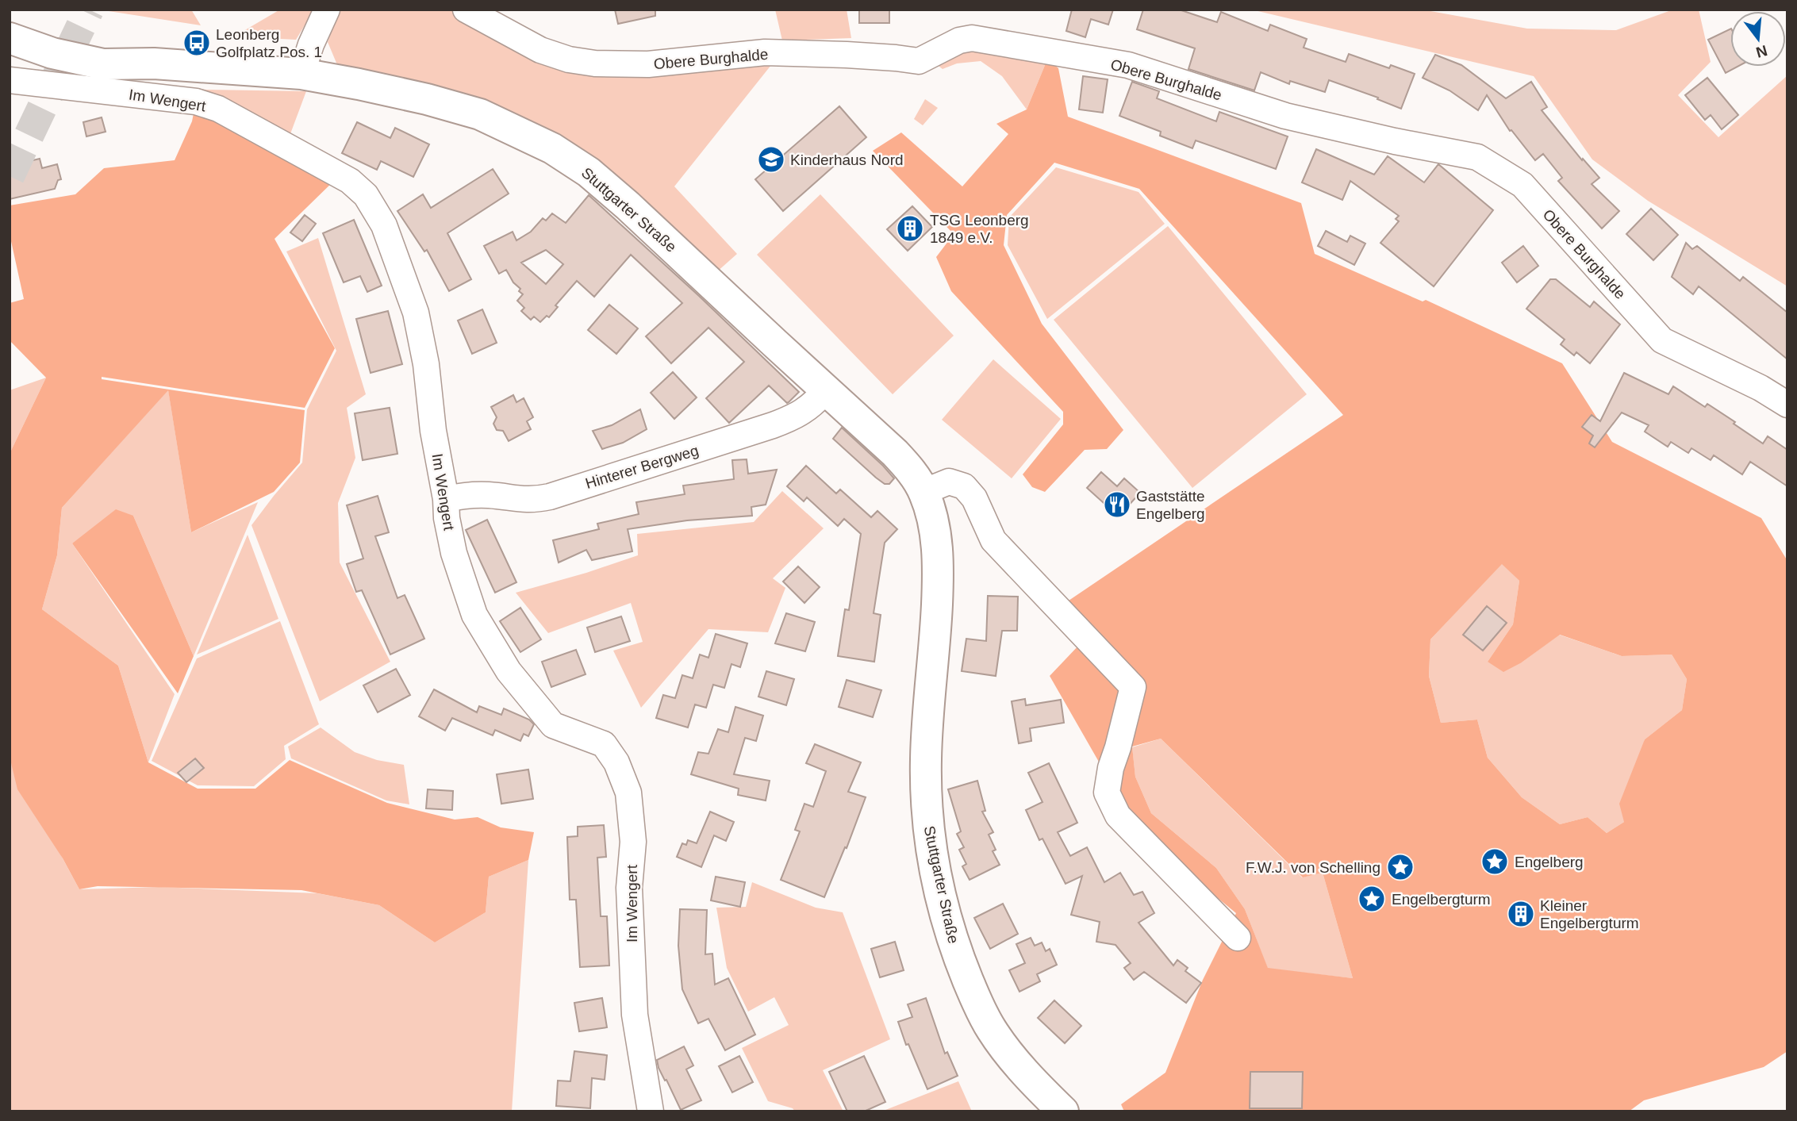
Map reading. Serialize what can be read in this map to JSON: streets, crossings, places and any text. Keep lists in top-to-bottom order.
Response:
{
  "streets": {
    "main road": ["Stuttgarter Straße"],
    "street": ["Obere Burghalde", "Im Wengert", "Hinterer Bergweg"]
  },
  "crossings": [
    ["Im Wengert", "Hinterer Bergweg"],
    ["Stuttgarter Straße", "Hinterer Bergweg"]
  ],
  "places": {
    "bus stop": ["Leonberg Golfplatz Pos. 1"],
    "school or university": ["Kinderhaus Nord"],
    "building": ["TSG Leonberg 1849 e.V.", "Kleiner Engelbergturm"],
    "restaurant": ["Gaststätte Engelberg"],
    "place": ["Engelberg", "F.W.J. von Schelling", "Engelbergturm"]
  },
  "north": "bottom"
}
